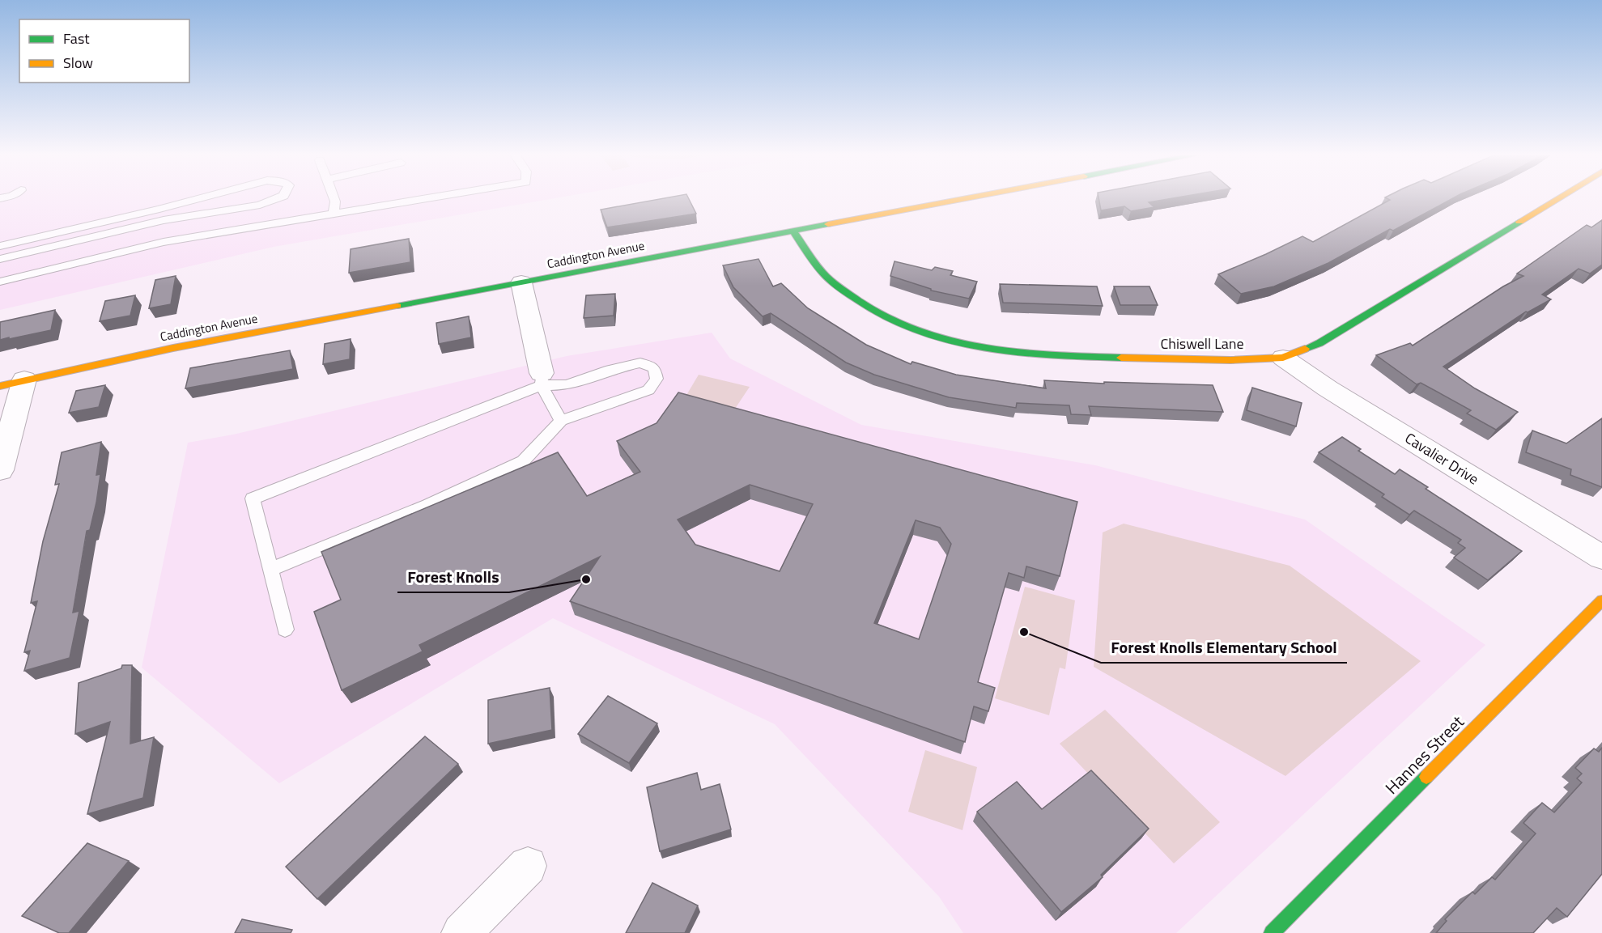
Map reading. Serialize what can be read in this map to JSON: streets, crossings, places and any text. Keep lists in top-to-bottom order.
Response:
{
  "streets": {
    "street": [
      "Caddington Avenue",
      "Chiswell Lane",
      "Cavalier Drive",
      "Hannes Street"
    ]
  },
  "crossings": [
    ["Caddington Avenue", "Chiswell Lane"],
    ["Chiswell Lane", "Cavalier Drive"]
  ],
  "places": ["Forest Knolls", "Forest Knolls Elementary School"],
  "legend": ["Fast", "Slow"]
}
